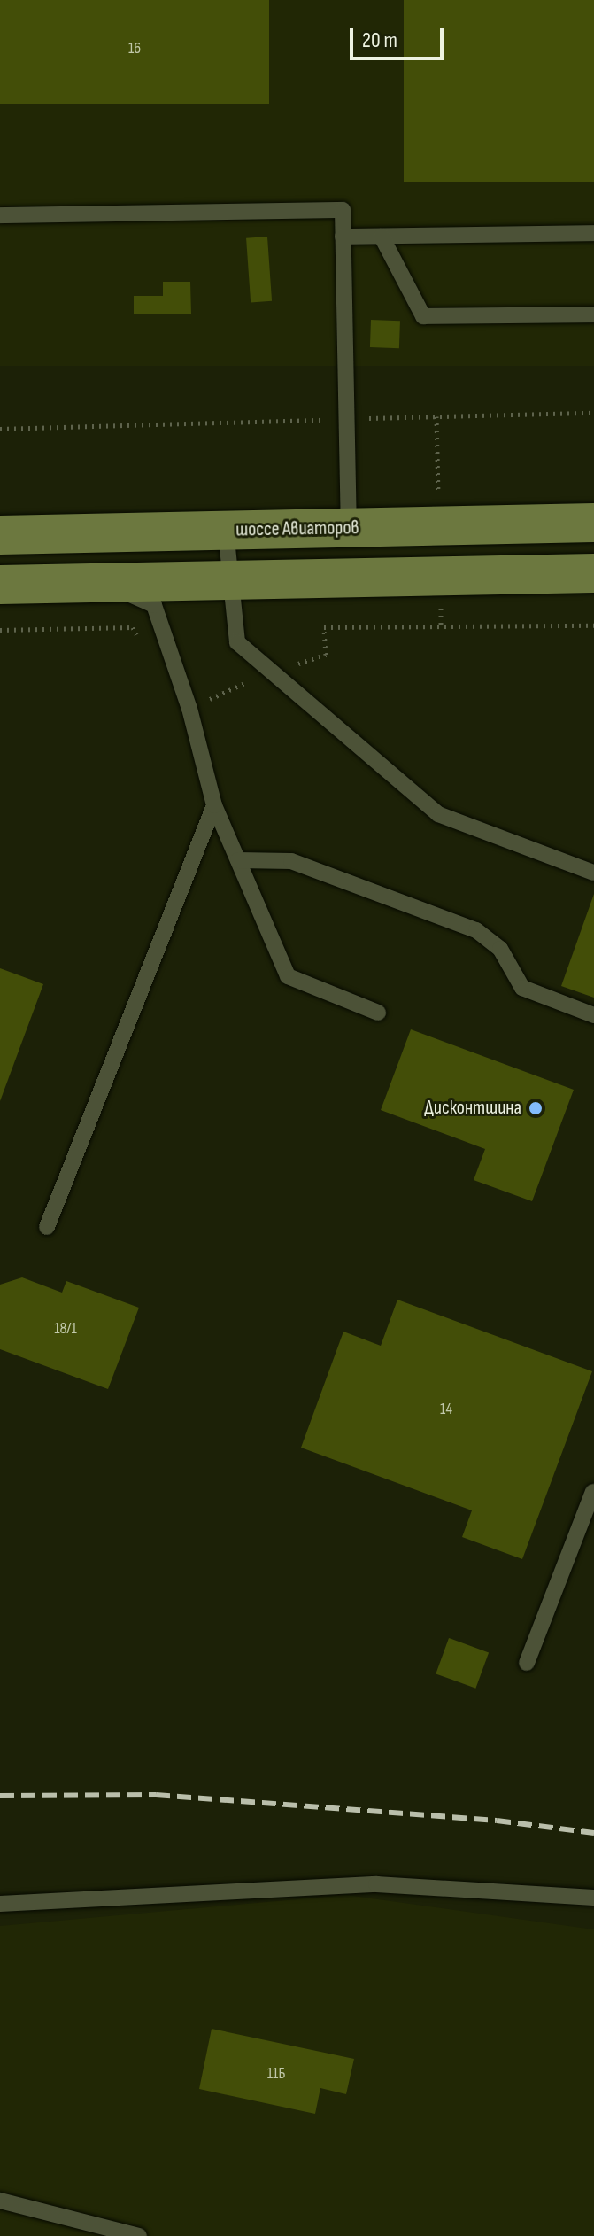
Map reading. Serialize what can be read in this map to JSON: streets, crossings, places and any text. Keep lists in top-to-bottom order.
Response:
{
  "streets": {
    "main road": ["шоссе Авиаторов"]
  },
  "places": ["Дисконтшина"],
  "house_numbers": [
    "16",
    "18/1",
    "14",
    "11Б"
  ],
  "scale_bar": "20 m"
}
